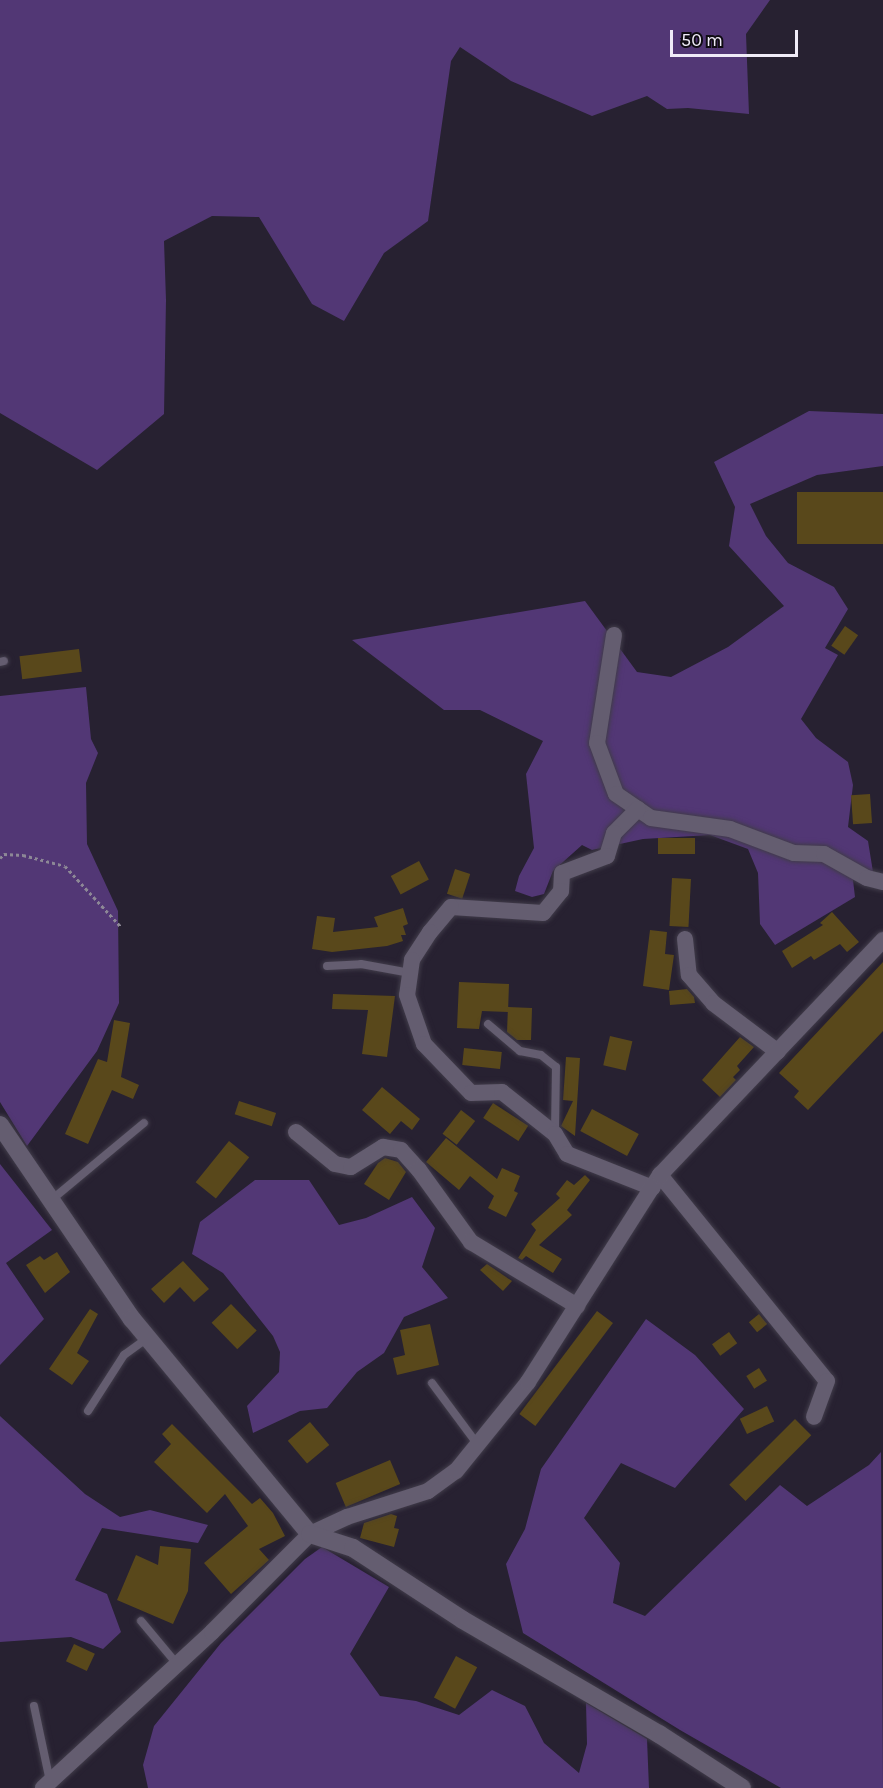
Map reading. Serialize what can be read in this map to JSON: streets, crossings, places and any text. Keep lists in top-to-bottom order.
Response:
{
  "scale_bar": "50 m"
}
